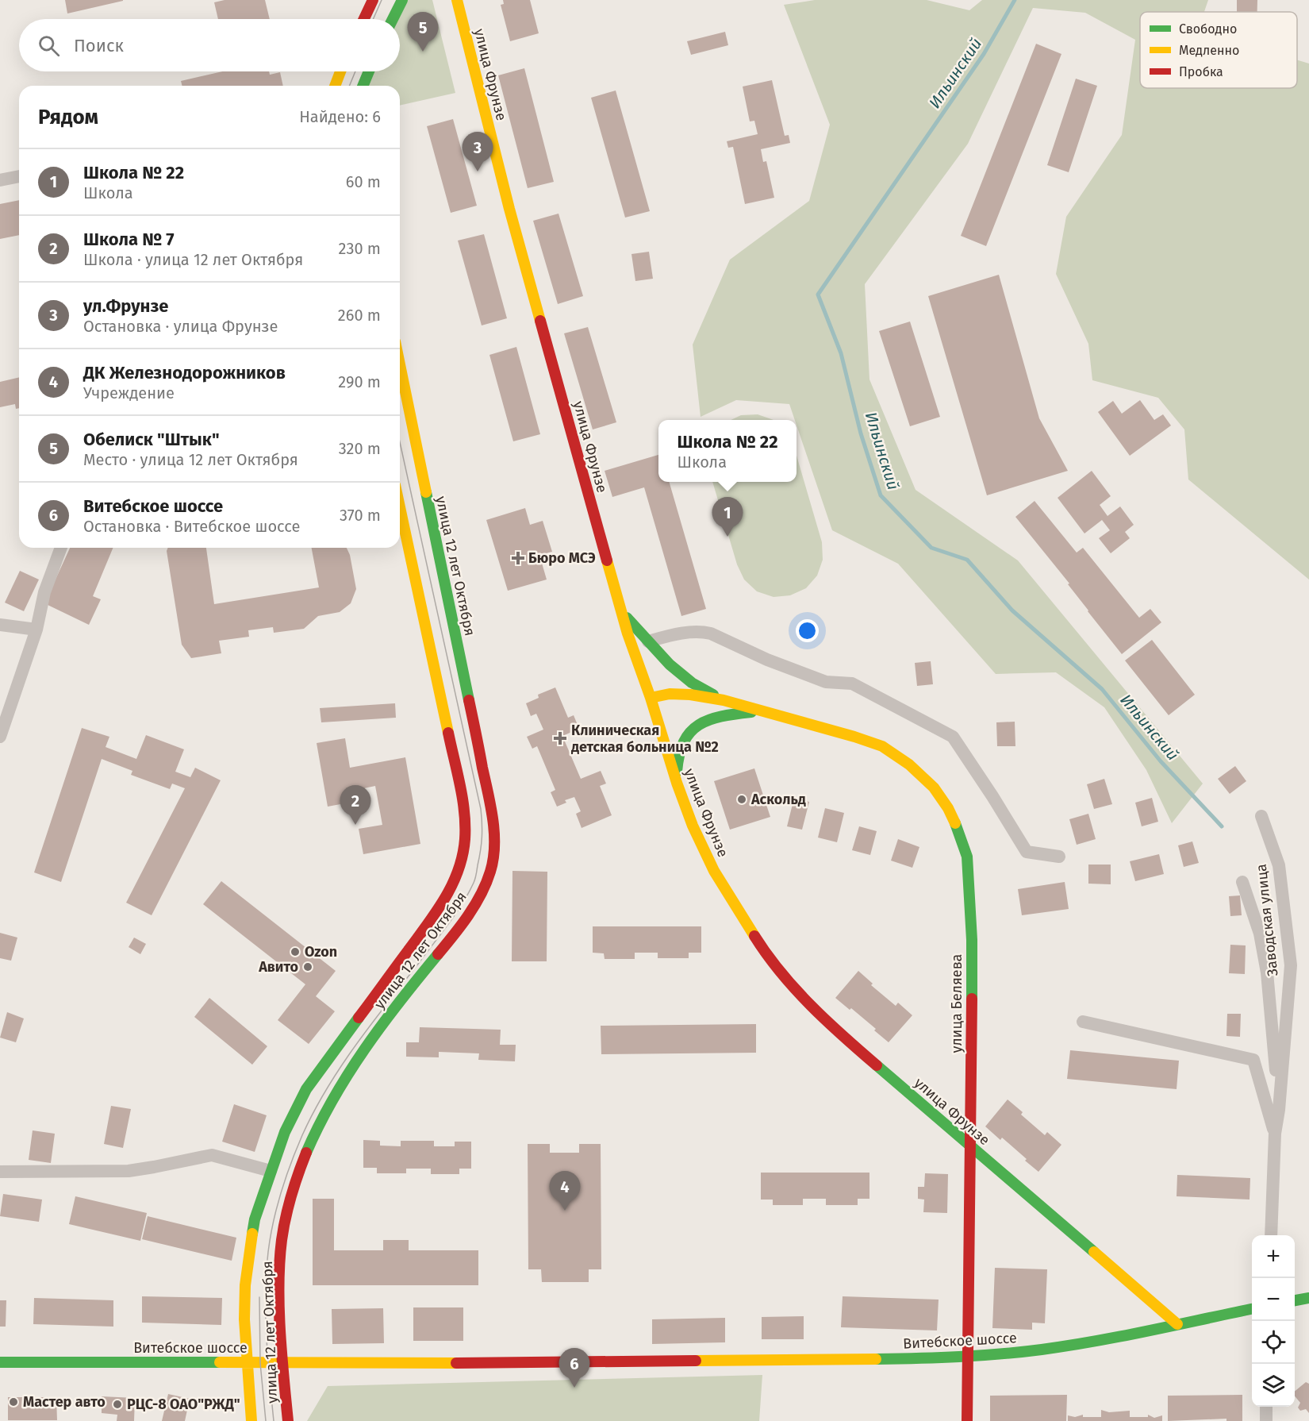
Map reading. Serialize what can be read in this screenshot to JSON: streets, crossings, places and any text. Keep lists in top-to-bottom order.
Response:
{
  "streets": {
    "main road": [
      "улица Фрунзе",
      "улица 12 лет Октября",
      "улица Беляева",
      "Витебское шоссе"
    ],
    "street": ["Заводская улица"]
  },
  "crossings": [
    ["улица Фрунзе", "Витебское шоссе"],
    ["улица 12 лет Октября", "Витебское шоссе"]
  ],
  "water": ["Ильинский"],
  "places": {
    "health": ["Бюро МСЭ", "Клиническая детская больница №2"],
    "other": [
      "Аскольд",
      "Ozon",
      "Авито",
      "Мастер авто",
      "РЦС-8 ОАО\"РЖД\""
    ]
  },
  "legend": ["Свободно", "Медленно", "Пробка"],
  "page": {
    "pins": [
      "5",
      "3",
      "1",
      "2",
      "4",
      "6"
    ],
    "search": "Поиск",
    "heading": ["Рядом", "Найдено: 6"],
    "list": [
      {
        "mark": "1",
        "name": "Школа № 22",
        "note": "Школа",
        "value": "60 m"
      },
      {
        "mark": "2",
        "name": "Школа № 7",
        "note": "Школа · улица 12 лет Октября",
        "value": "230 m"
      },
      {
        "mark": "3",
        "name": "ул.Фрунзе",
        "note": "Остановка · улица Фрунзе",
        "value": "260 m"
      },
      {
        "mark": "4",
        "name": "ДК Железнодорожников",
        "note": "Учреждение",
        "value": "290 m"
      },
      {
        "mark": "5",
        "name": "Обелиск \"Штык\"",
        "note": "Место · улица 12 лет Октября",
        "value": "320 m"
      },
      {
        "mark": "6",
        "name": "Витебское шоссе",
        "note": "Остановка · Витебское шоссе",
        "value": "370 m"
      }
    ],
    "popup": ["Школа № 22", "Школа"],
    "map_buttons": ["+", "−"]
  }
}
